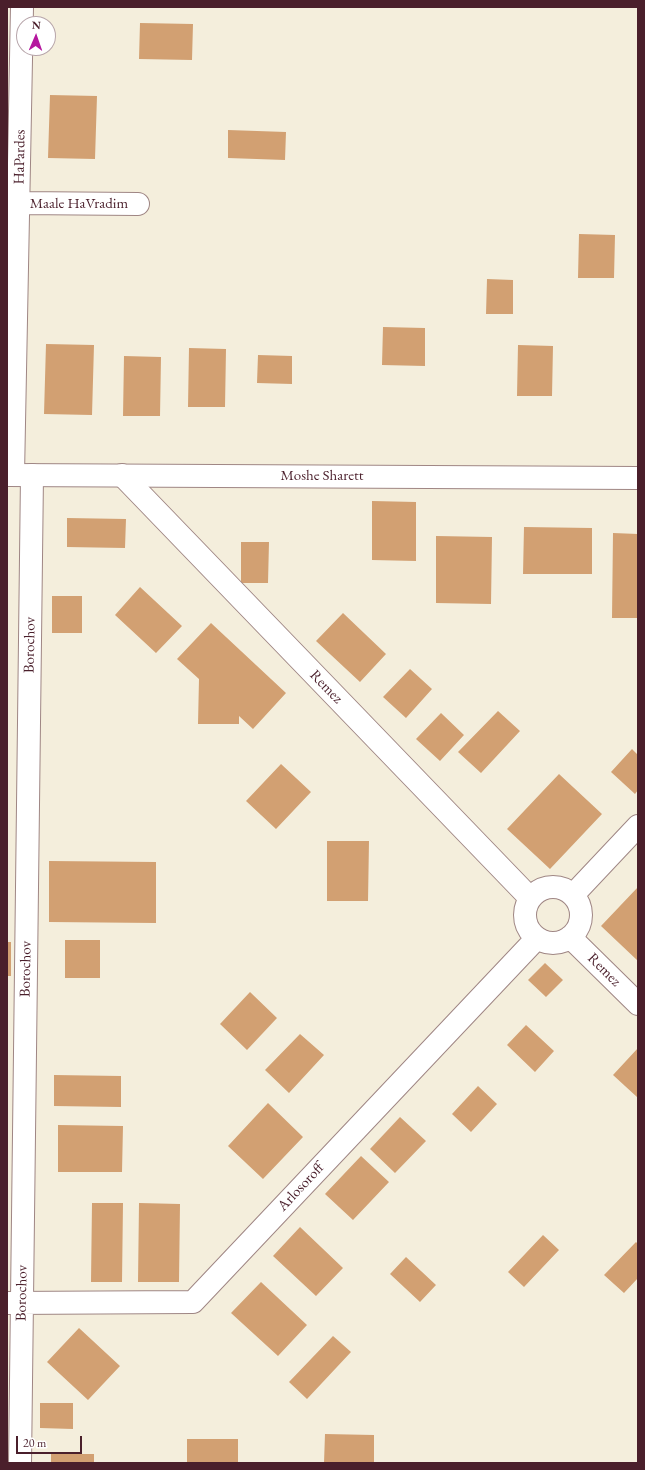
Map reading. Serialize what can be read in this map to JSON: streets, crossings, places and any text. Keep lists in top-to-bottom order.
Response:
{
  "streets": {
    "street": [
      "HaPardes",
      "Maale HaVradim",
      "Moshe Sharett",
      "Borochov",
      "Remez",
      "Arlosoroff"
    ]
  },
  "crossings": [
    ["HaPardes", "Maale HaVradim"],
    ["HaPardes", "Moshe Sharett"],
    ["HaPardes", "Borochov"],
    ["Moshe Sharett", "Borochov"],
    ["Moshe Sharett", "Remez"],
    ["Borochov", "Arlosoroff"],
    ["Remez", "Arlosoroff"]
  ],
  "scale_bar": "20 m",
  "north": "top"
}
